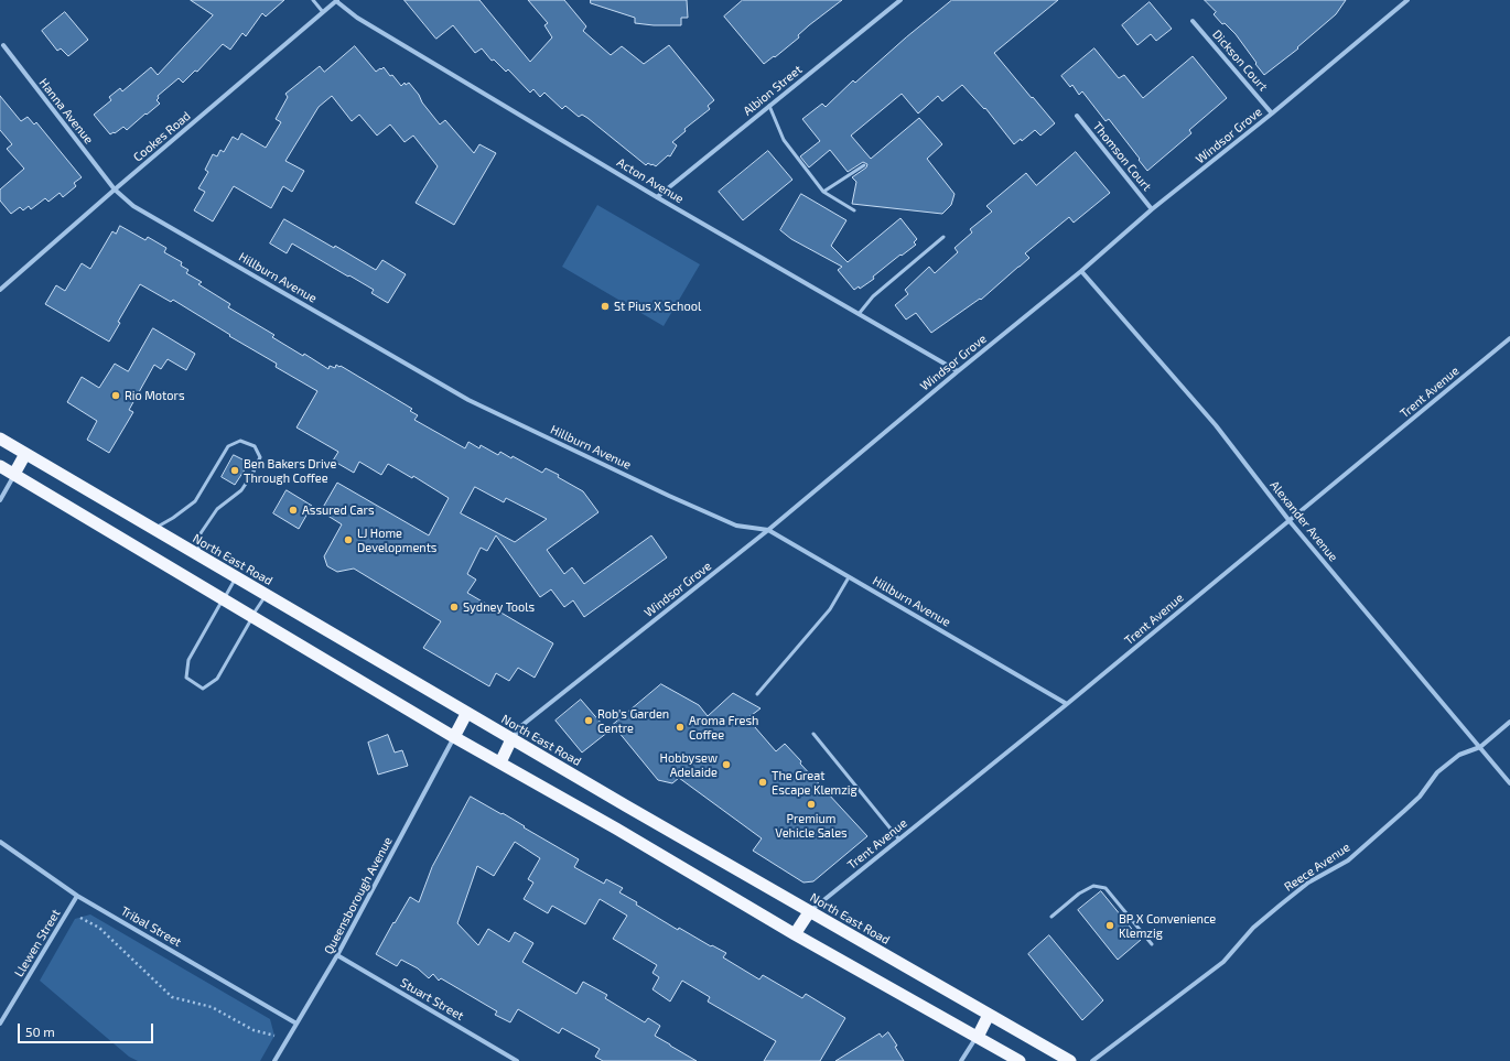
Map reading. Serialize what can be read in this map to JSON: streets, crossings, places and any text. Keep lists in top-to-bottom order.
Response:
{
  "streets": {
    "highway": ["North East Road"],
    "street": [
      "Dickson Court",
      "Albion Street",
      "Hanna Avenue",
      "Windsor Grove",
      "Cookes Road",
      "Thomson Court",
      "Acton Avenue",
      "Hillburn Avenue",
      "Trent Avenue",
      "Alexander Avenue",
      "Reece Avenue",
      "Queensborough Avenue",
      "Tribal Street",
      "Llewen Street",
      "Stuart Street"
    ]
  },
  "crossings": [
    ["Dickson Court", "Windsor Grove"],
    ["Albion Street", "Acton Avenue"],
    ["Hanna Avenue", "Cookes Road"],
    ["Hanna Avenue", "Hillburn Avenue"],
    ["Windsor Grove", "Thomson Court"],
    ["Windsor Grove", "Acton Avenue"],
    ["Windsor Grove", "Hillburn Avenue"],
    ["Windsor Grove", "Alexander Avenue"],
    ["Windsor Grove", "North East Road"],
    ["Cookes Road", "Acton Avenue"],
    ["Cookes Road", "Hillburn Avenue"],
    ["Hillburn Avenue", "Trent Avenue"],
    ["Trent Avenue", "Alexander Avenue"],
    ["Trent Avenue", "North East Road"],
    ["Alexander Avenue", "Reece Avenue"],
    ["Queensborough Avenue", "Tribal Street"],
    ["Queensborough Avenue", "Stuart Street"],
    ["Tribal Street", "Llewen Street"]
  ],
  "places": [
    "St Pius X School",
    "Rio Motors",
    "Ben Bakers Drive Through Coffee",
    "Assured Cars",
    "LJ Home Developments",
    "Sydney Tools",
    "Rob's Garden Centre",
    "Aroma Fresh Coffee",
    "Hobbysew Adelaide",
    "The Great Escape Klemzig",
    "Premium Vehicle Sales",
    "BP X Convenience Klemzig"
  ],
  "scale_bar": "50 m"
}
